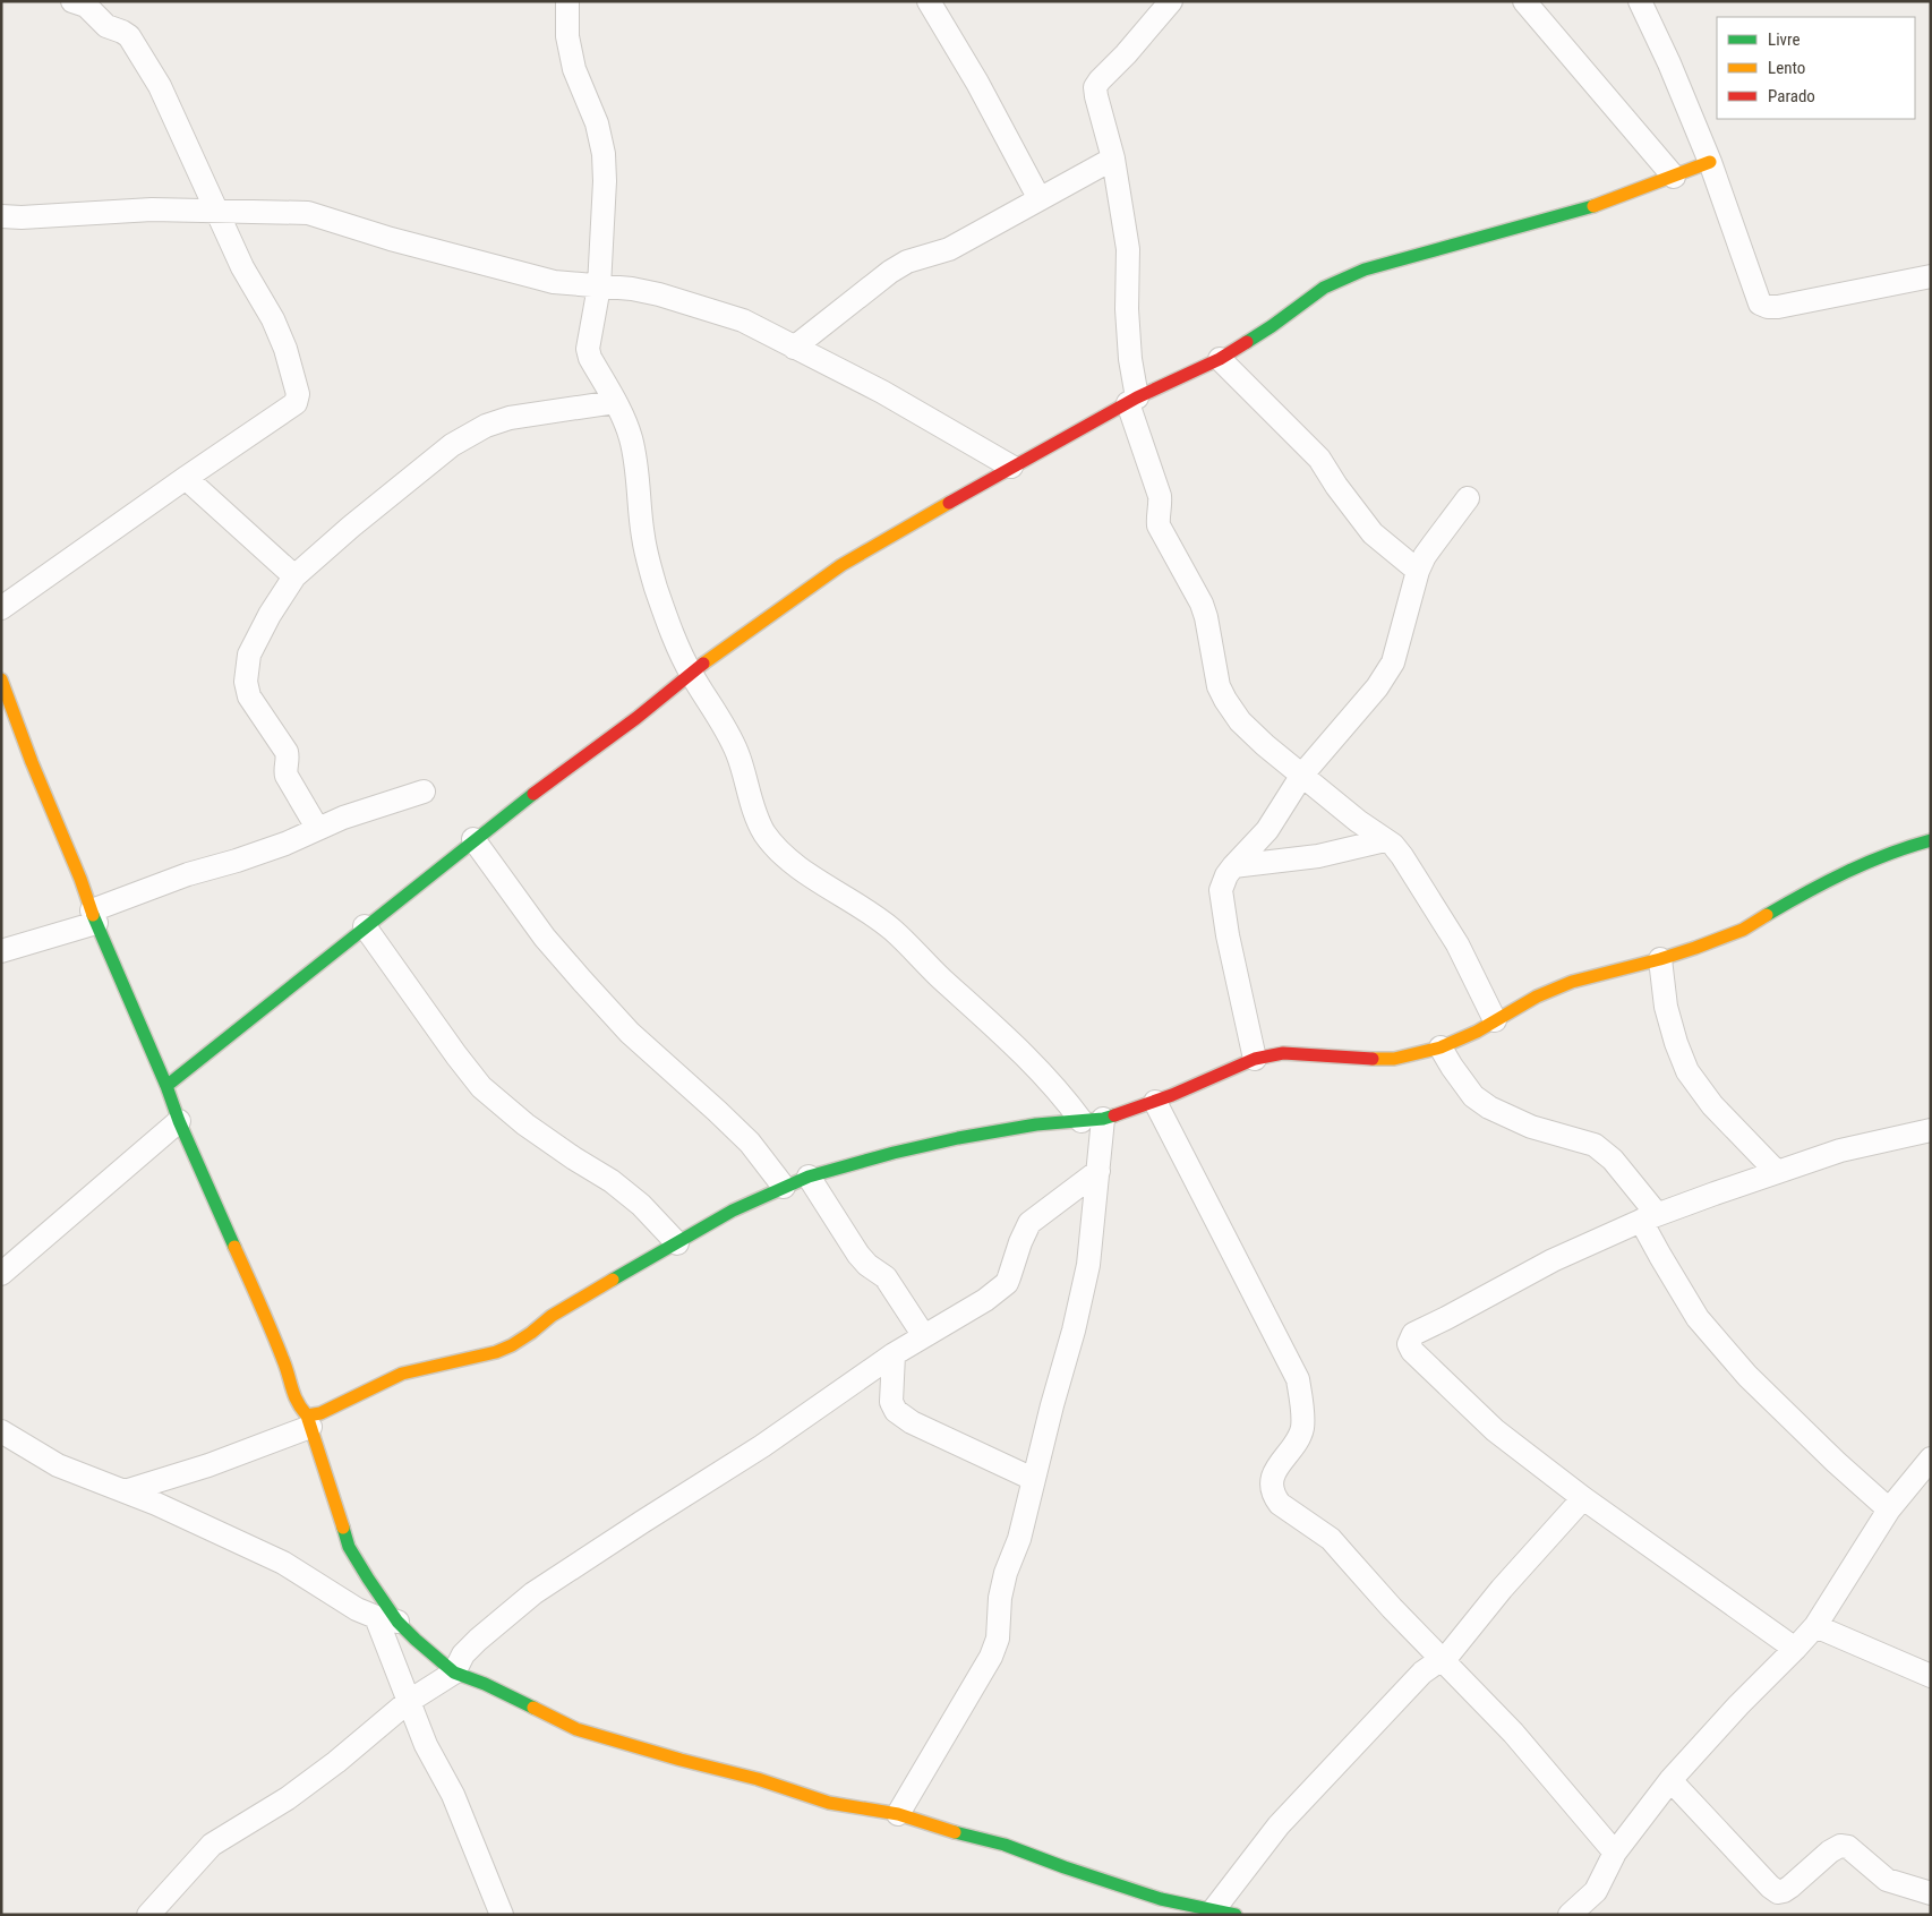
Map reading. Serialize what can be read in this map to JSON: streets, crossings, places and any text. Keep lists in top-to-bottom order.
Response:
{
  "legend": ["Livre", "Lento", "Parado"]
}
